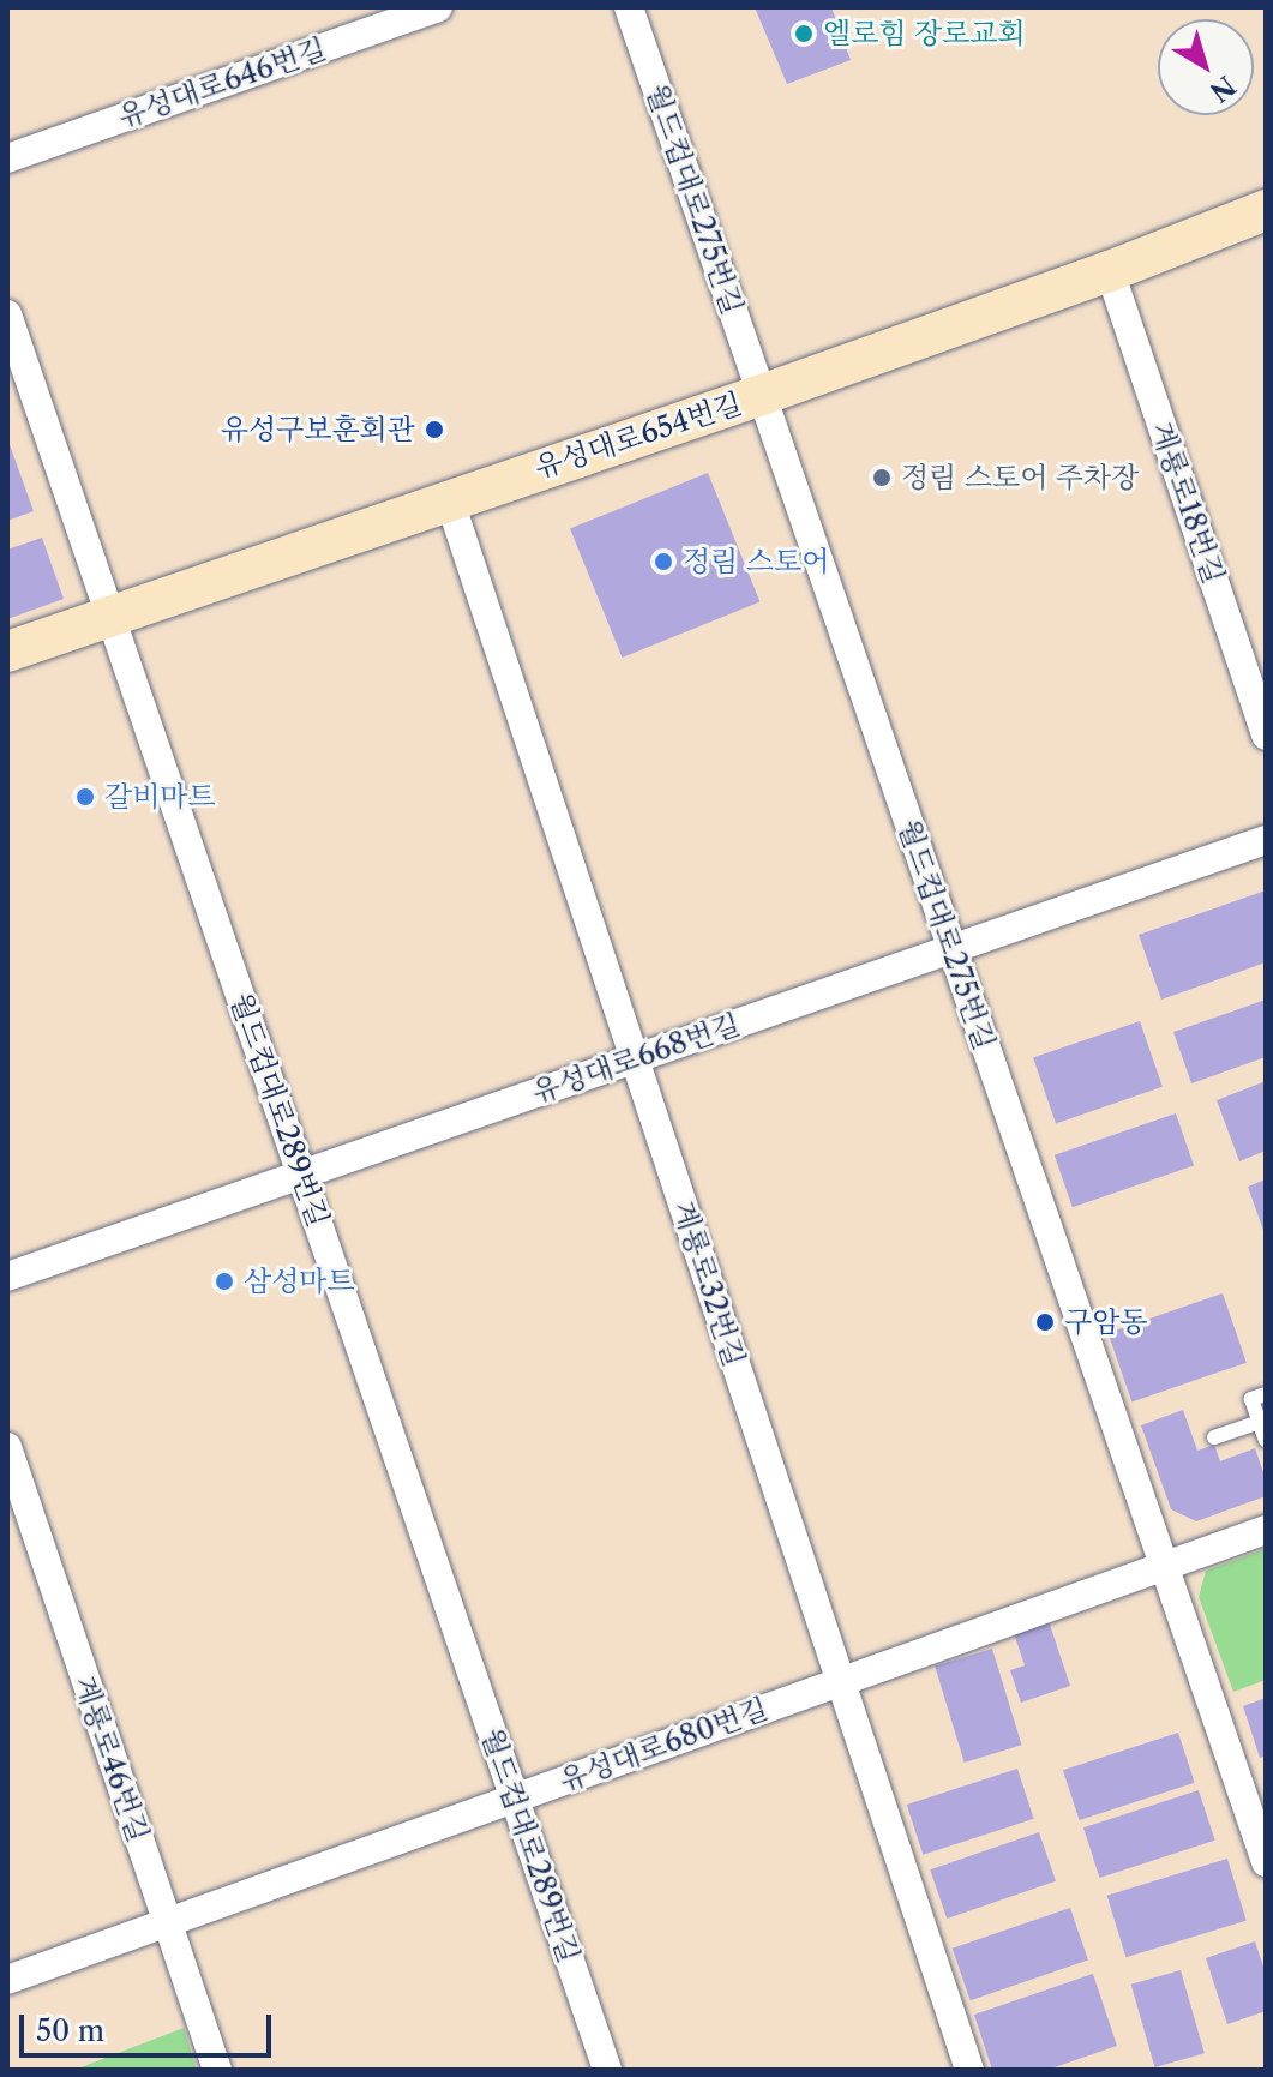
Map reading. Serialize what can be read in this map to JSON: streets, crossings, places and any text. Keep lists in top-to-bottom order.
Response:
{
  "streets": {
    "street": [
      "유성대로646번길",
      "월드컵대로275번길",
      "유성대로654번길",
      "계룡로18번길",
      "유성대로668번길",
      "월드컵대로289번길",
      "계룡로32번길",
      "유성대로680번길",
      "계룡로46번길"
    ]
  },
  "crossings": [
    ["월드컵대로275번길", "유성대로654번길"],
    ["월드컵대로275번길", "유성대로668번길"],
    ["월드컵대로275번길", "유성대로680번길"],
    ["유성대로654번길", "계룡로18번길"],
    ["유성대로654번길", "월드컵대로289번길"],
    ["유성대로654번길", "계룡로32번길"],
    ["유성대로668번길", "월드컵대로289번길"],
    ["유성대로668번길", "계룡로32번길"],
    ["월드컵대로289번길", "유성대로680번길"],
    ["계룡로32번길", "유성대로680번길"],
    ["유성대로680번길", "계룡로46번길"]
  ],
  "places": [
    "엘로힘 장로교회",
    "유성구보훈회관",
    "정림 스토어 주차장",
    "정림 스토어",
    "갈비마트",
    "삼성마트",
    "구암동"
  ],
  "scale_bar": "50 m",
  "north": "bottom right"
}
